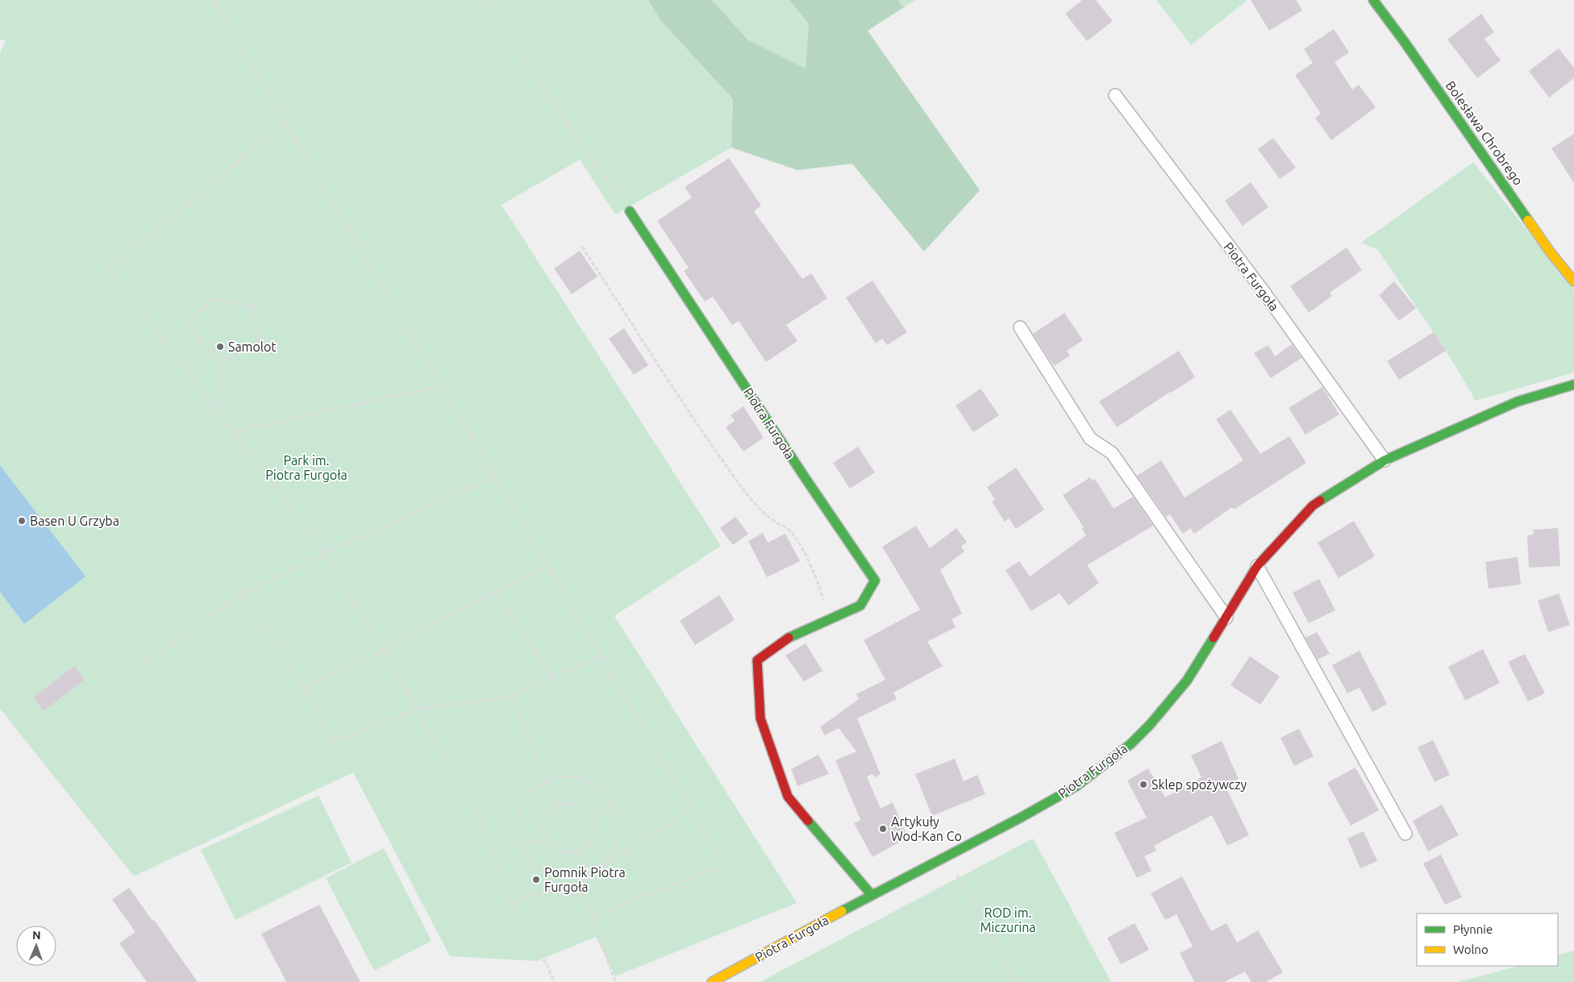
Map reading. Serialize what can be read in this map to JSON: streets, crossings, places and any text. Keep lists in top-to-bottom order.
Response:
{
  "streets": {
    "street": ["Bolesława Chrobrego", "Piotra Furgoła"]
  },
  "parks": ["Park im. Piotra Furgoła", "ROD im. Miczurina"],
  "places": [
    "Samolot",
    "Basen U Grzyba",
    "Sklep spożywczy",
    "Artykuły Wod-Kan Co",
    "Pomnik Piotra Furgoła"
  ],
  "legend": ["Płynnie", "Wolno"],
  "north": "top"
}
